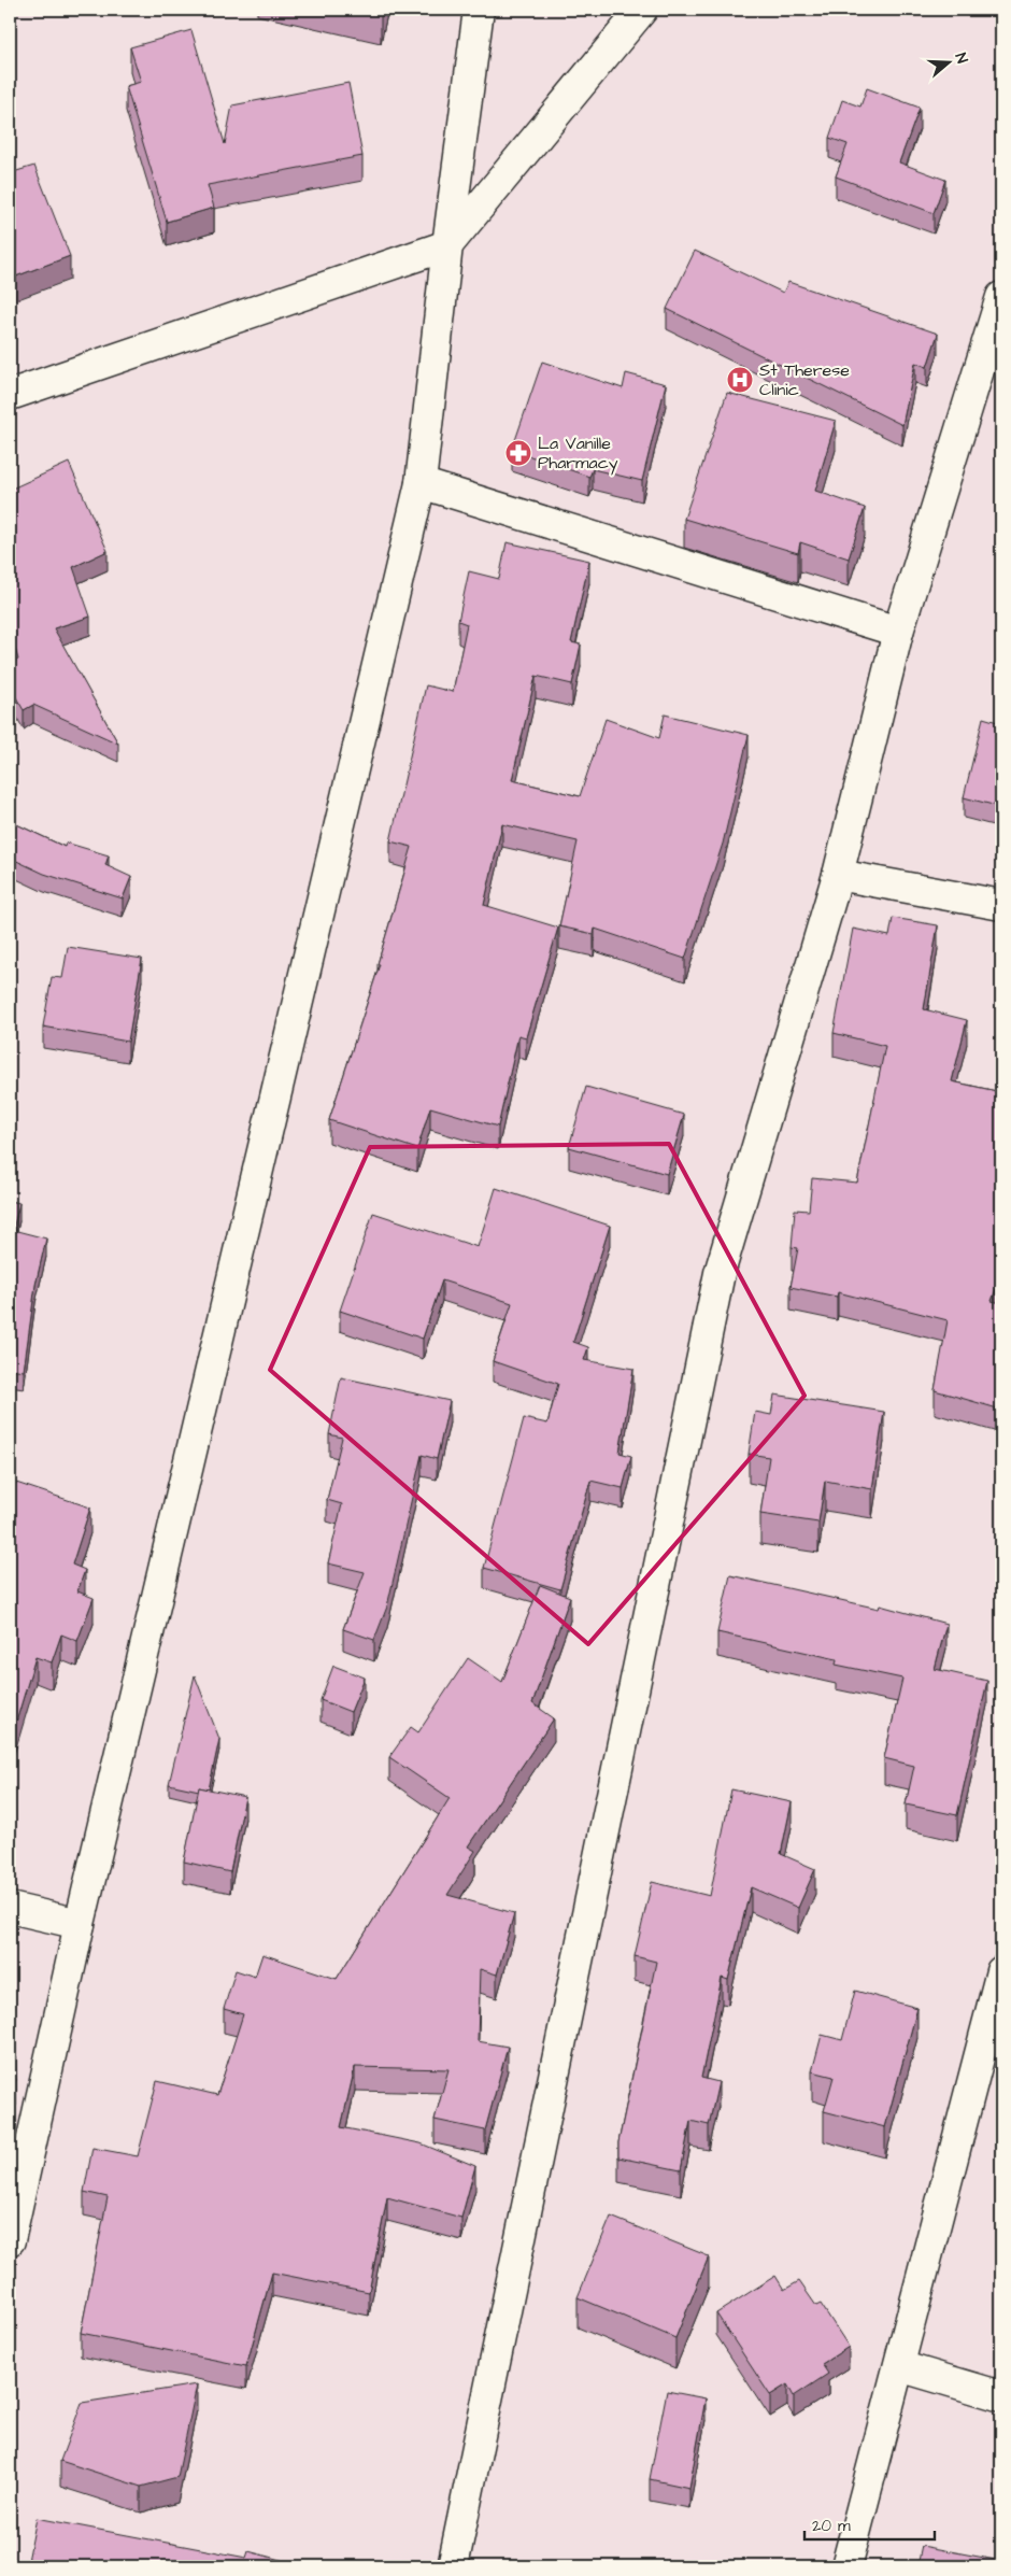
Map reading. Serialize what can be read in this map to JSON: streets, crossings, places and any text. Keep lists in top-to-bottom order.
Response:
{
  "places": {
    "hospital": ["St Therese Clinic"],
    "pharmacy": ["La Vanille Pharmacy"]
  },
  "scale_bar": "20 m",
  "north": "right"
}
